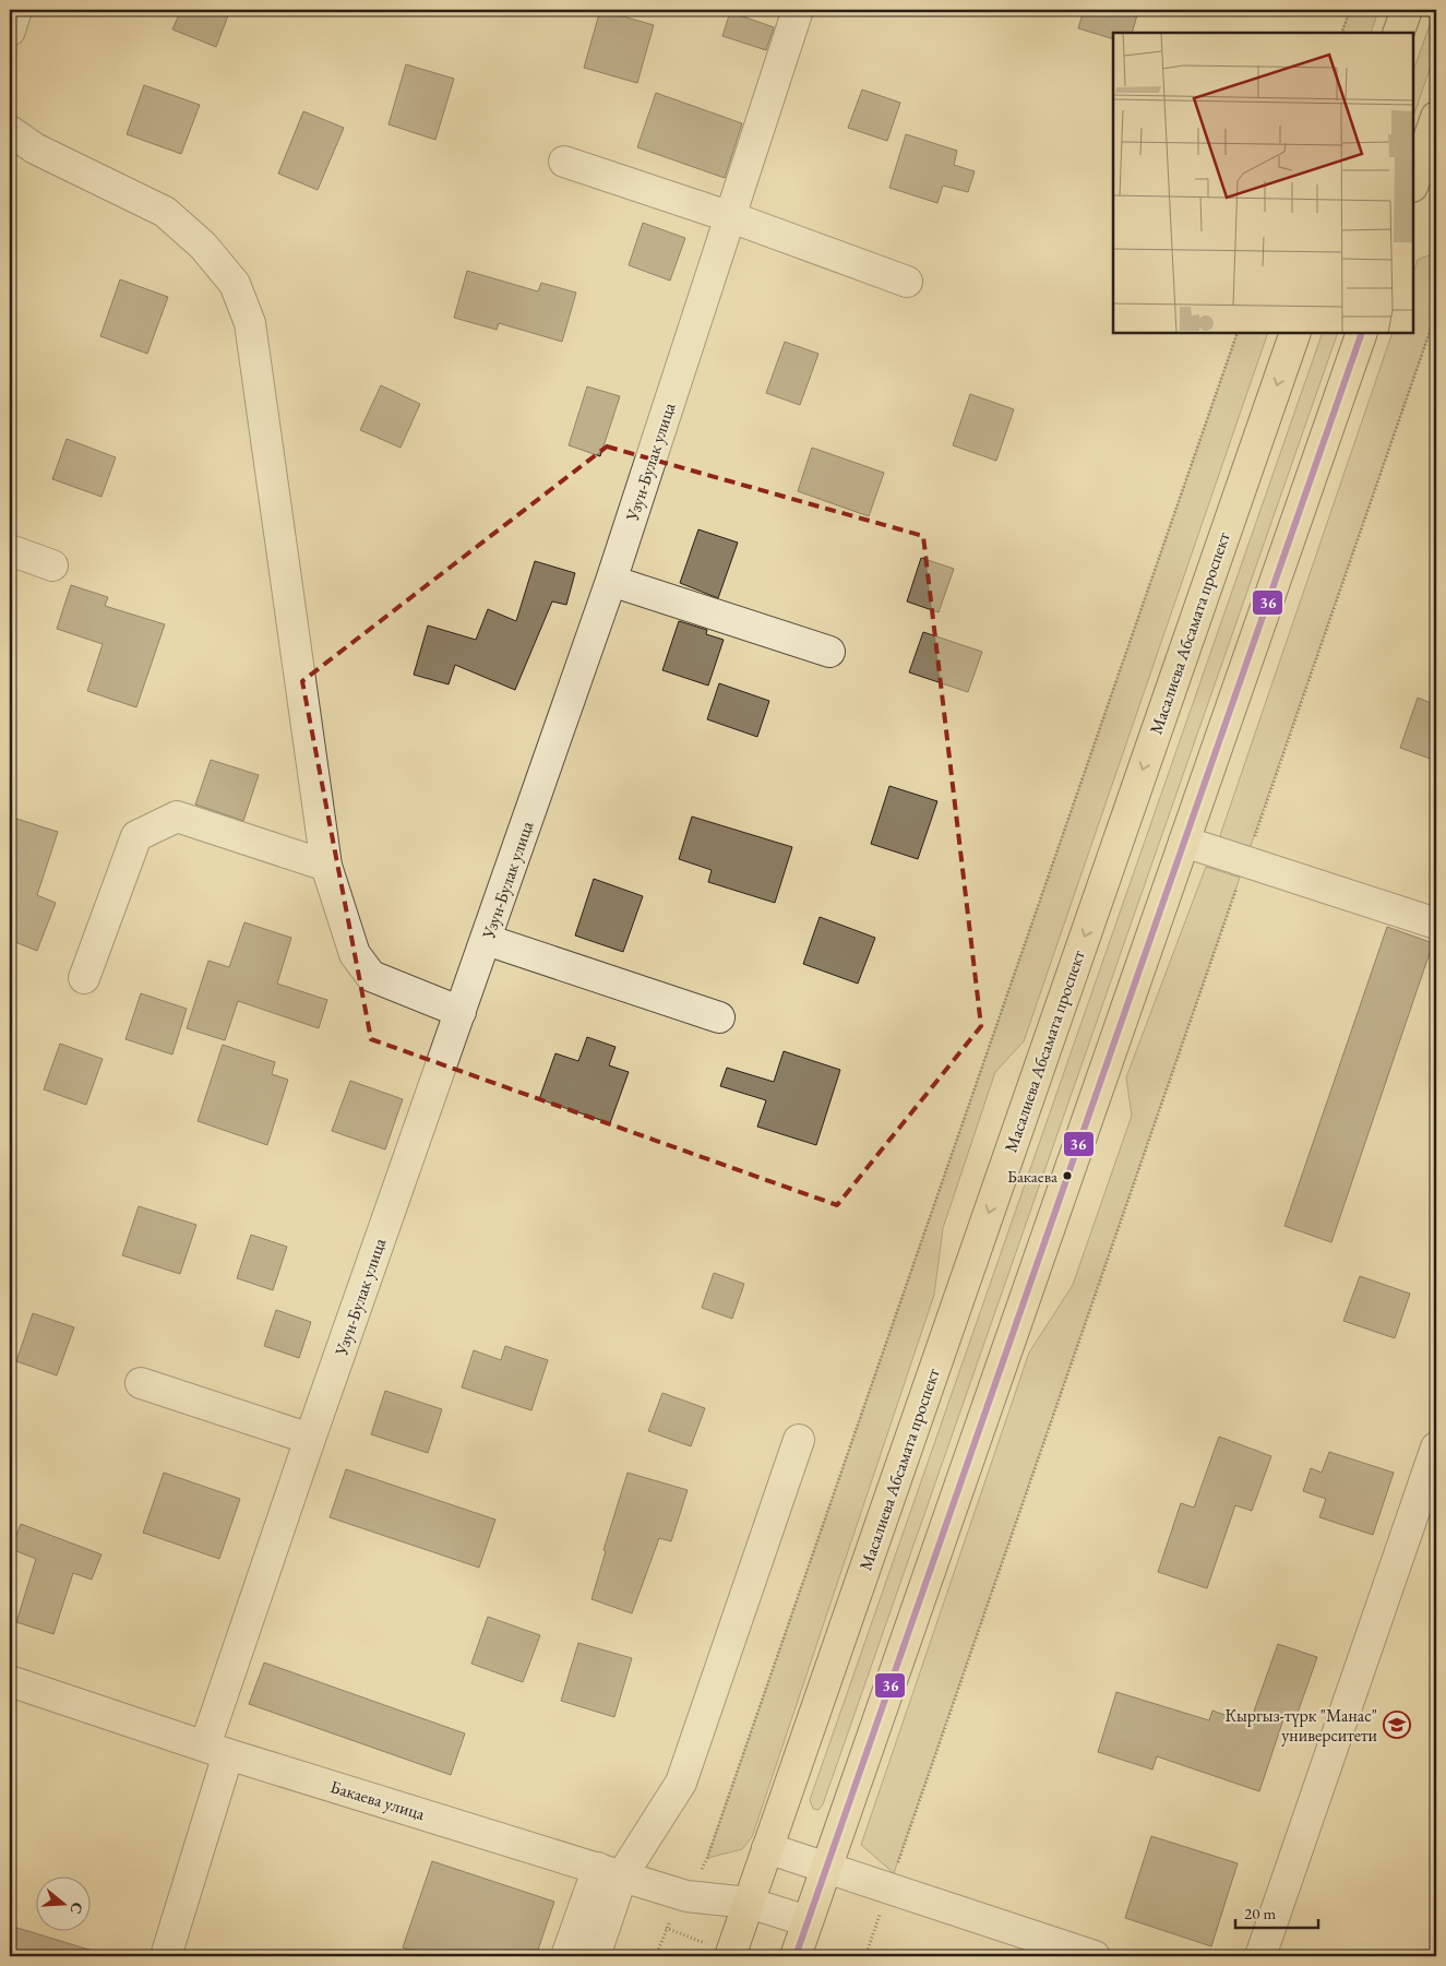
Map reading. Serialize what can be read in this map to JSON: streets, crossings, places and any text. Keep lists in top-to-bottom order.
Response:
{
  "streets": {
    "main road": ["Масалиева Абсамата проспект"],
    "street": ["Узун-Булак улица", "Бакаева улица"]
  },
  "crossings": [
    ["Узун-Булак улица", "Бакаева улица"],
    ["Масалиева Абсамата проспект", "Бакаева улица"]
  ],
  "places": {
    "other": ["Бакаева"],
    "school or university": ["Кыргыз-түрк \"Манас\" университети"]
  },
  "lines": ["transit line 36"],
  "scale_bar": "20 m",
  "north": "right"
}
